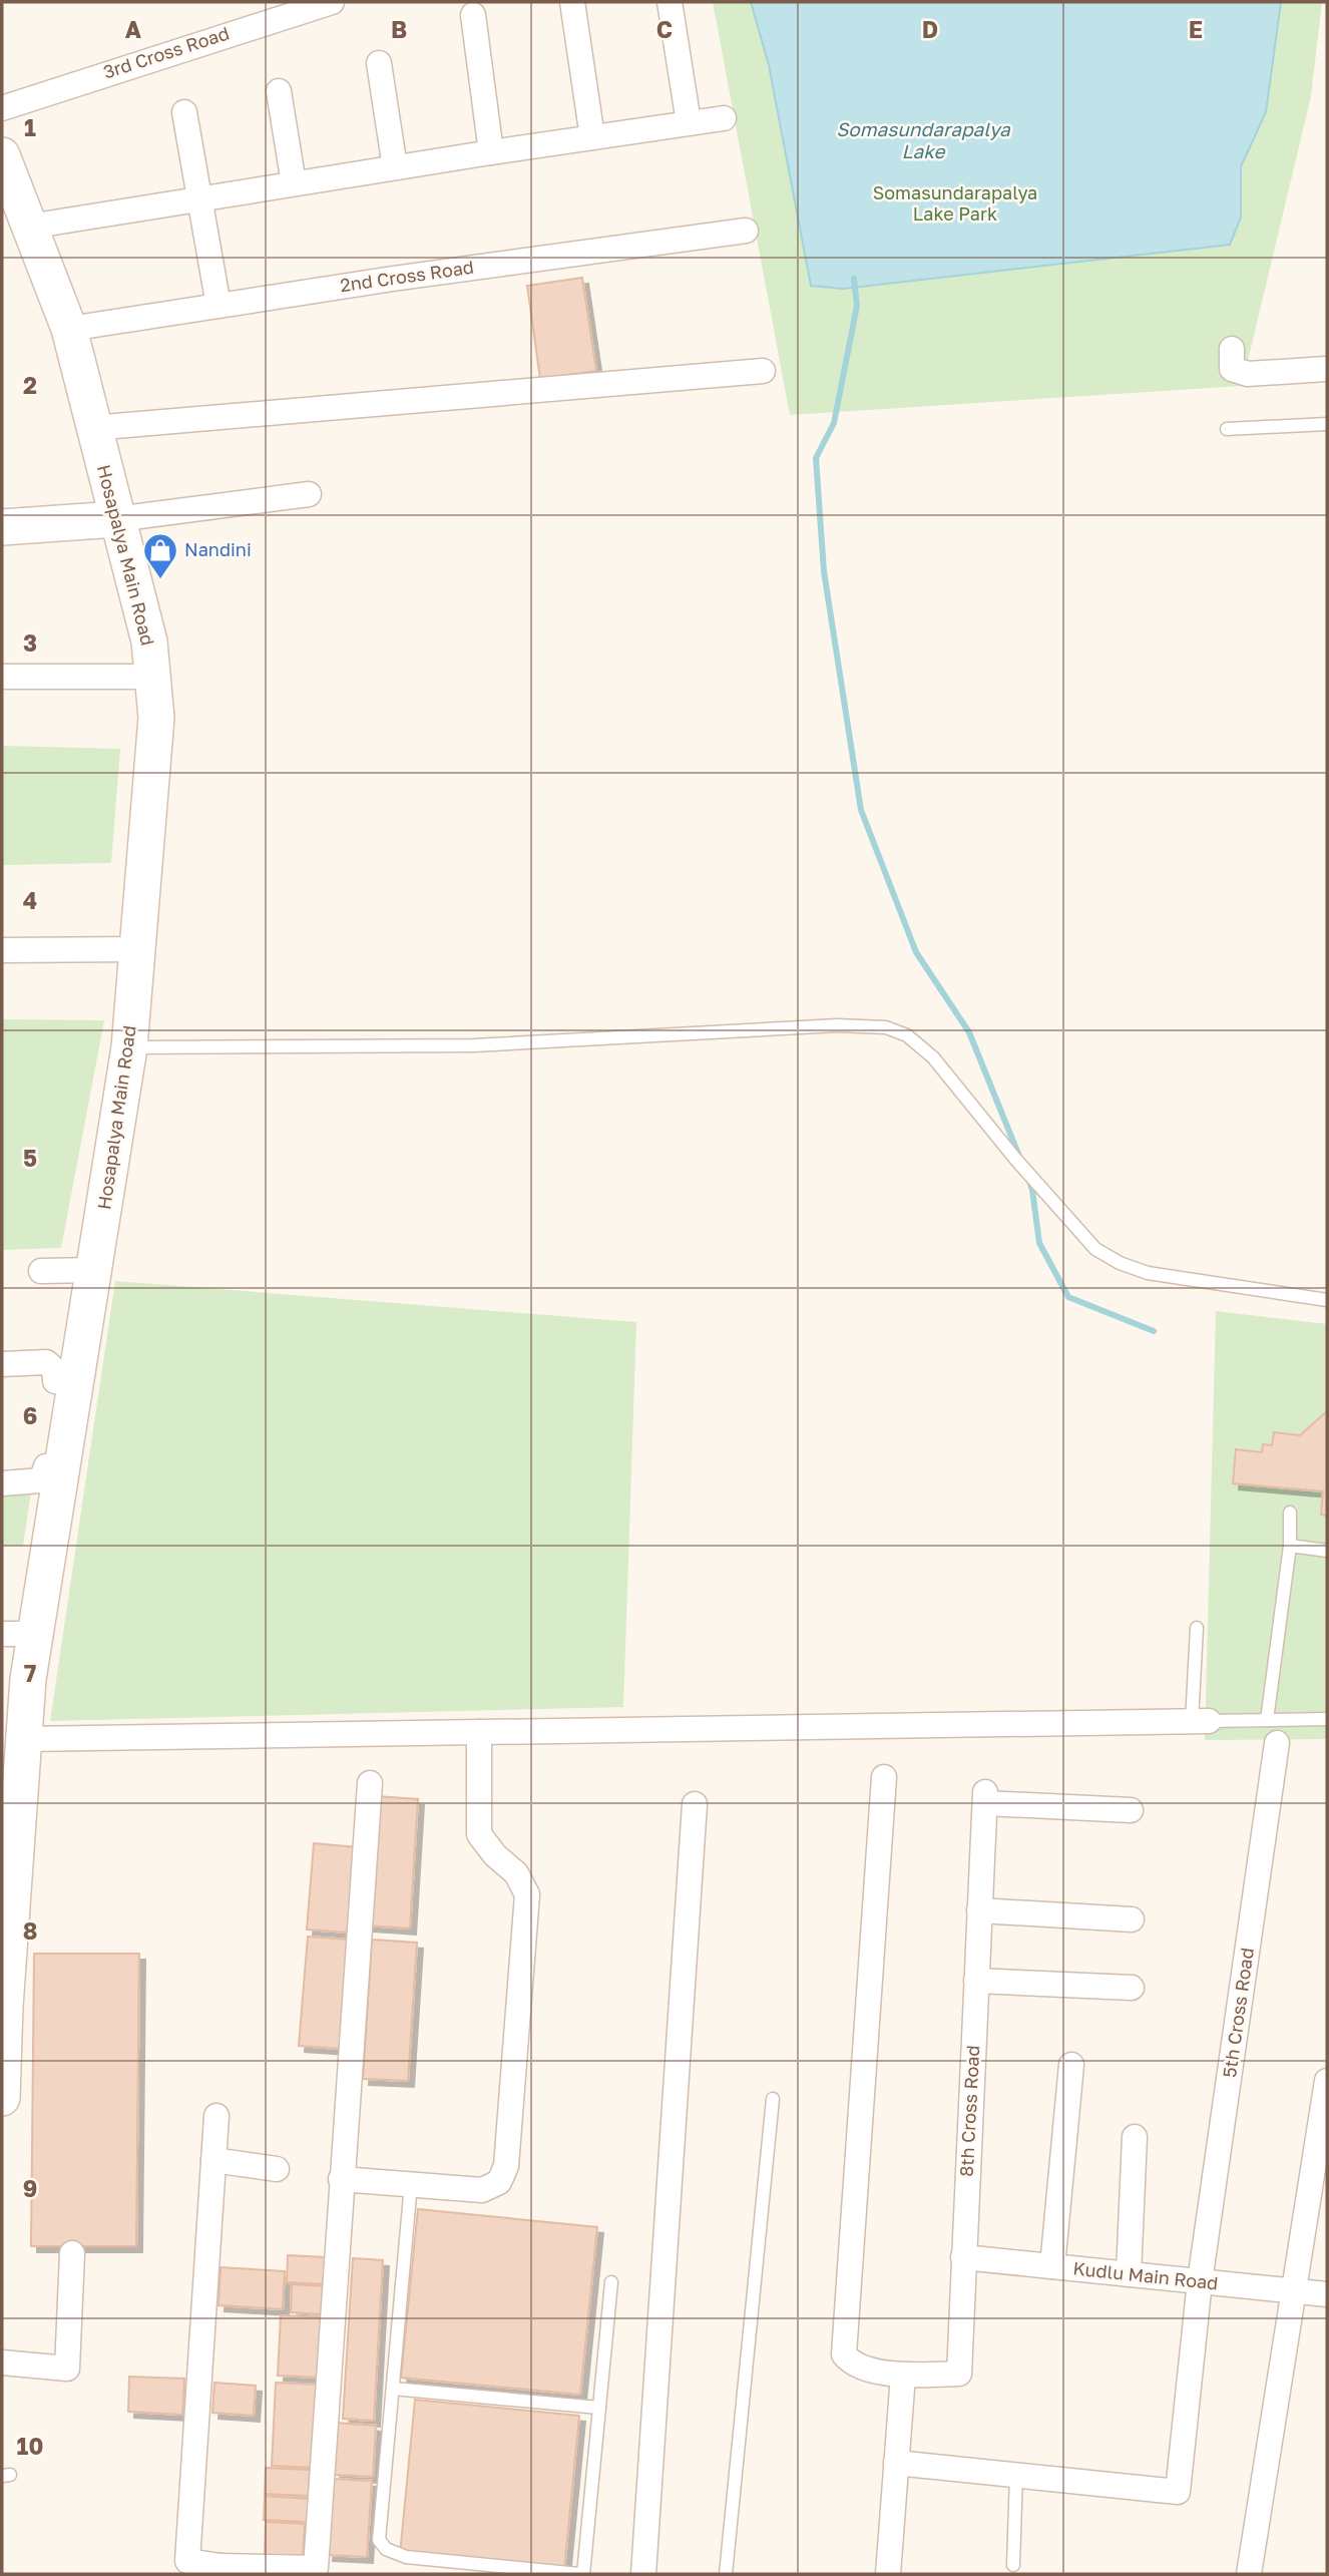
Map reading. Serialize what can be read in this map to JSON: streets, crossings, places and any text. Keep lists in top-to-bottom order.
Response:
{
  "streets": {
    "street": [
      "3rd Cross Road",
      "2nd Cross Road",
      "Hosapalya Main Road",
      "5th Cross Road",
      "8th Cross Road",
      "Kudlu Main Road"
    ]
  },
  "crossings": [
    ["2nd Cross Road", "Hosapalya Main Road"],
    ["5th Cross Road", "Kudlu Main Road"],
    ["8th Cross Road", "Kudlu Main Road"]
  ],
  "water": ["Somasundarapalya Lake"],
  "parks": ["Somasundarapalya Lake Park"],
  "places": {
    "shop": ["Nandini"]
  },
  "grid": {
    "columns": [
      "A",
      "B",
      "C",
      "D",
      "E"
    ],
    "rows": [
      "1",
      "2",
      "3",
      "4",
      "5",
      "6",
      "7",
      "8",
      "9",
      "10"
    ]
  }
}
